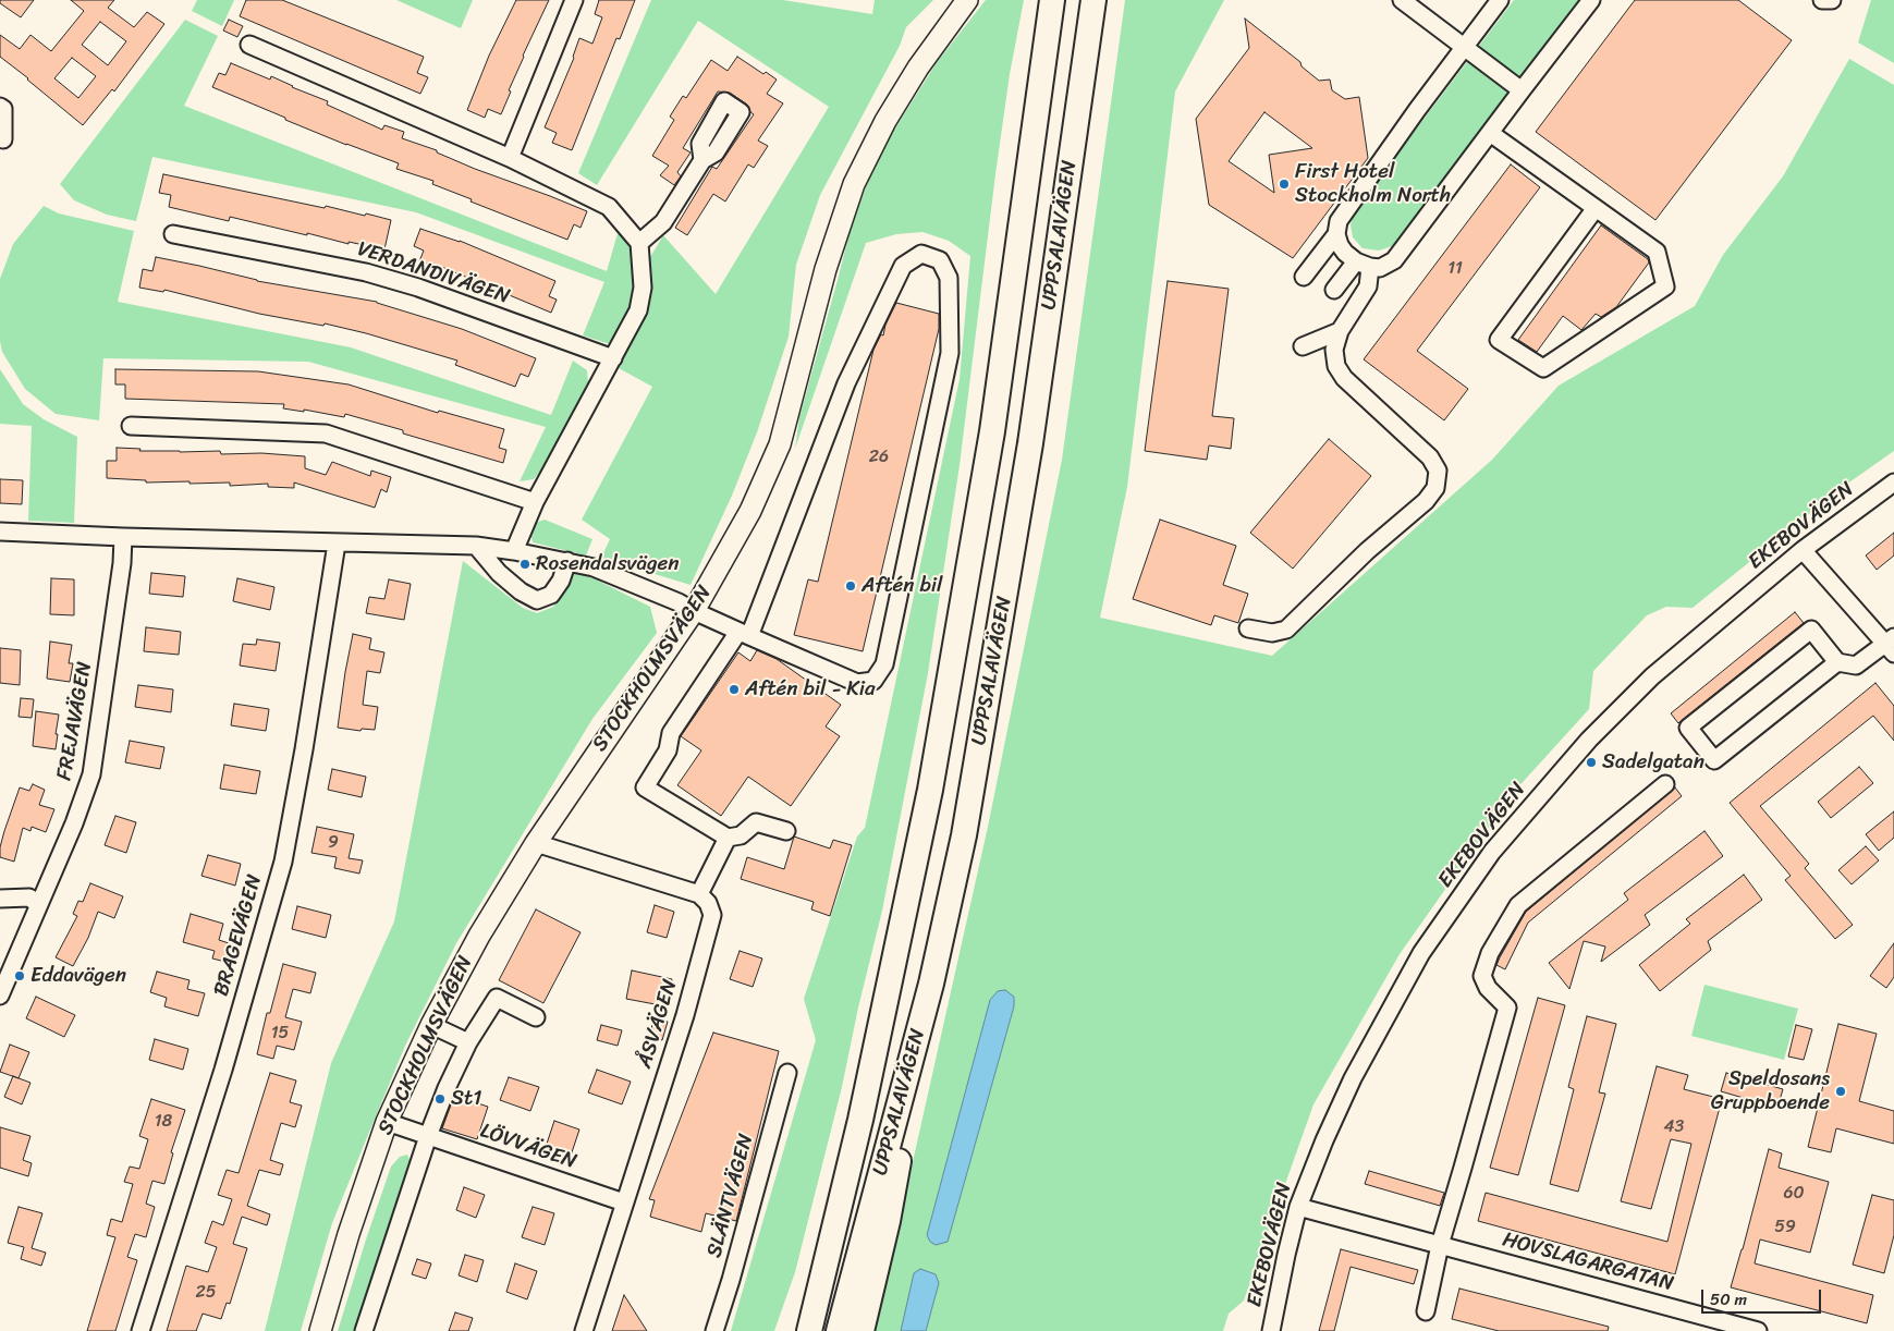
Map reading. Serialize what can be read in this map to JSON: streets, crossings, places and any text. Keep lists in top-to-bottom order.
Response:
{
  "streets": {
    "highway": ["UPPSALAVÄGEN"],
    "main road": ["STOCKHOLMSVÄGEN"],
    "street": [
      "VERDANDIVÄGEN",
      "EKEBOVÄGEN",
      "FREJAVÄGEN",
      "BRAGEVÄGEN",
      "ÅSVÄGEN",
      "LÖVVÄGEN",
      "SLÄNTVÄGEN",
      "HOVSLAGARGATAN"
    ]
  },
  "crossings": [
    ["EKEBOVÄGEN", "HOVSLAGARGATAN"],
    ["STOCKHOLMSVÄGEN", "LÖVVÄGEN"],
    ["ÅSVÄGEN", "LÖVVÄGEN"]
  ],
  "places": [
    "First Hotel Stockholm North",
    "Rosendalsvägen",
    "Aftén bil",
    "Aftén bil - Kia",
    "Sadelgatan",
    "Eddavägen",
    "Speldosans Gruppboende",
    "St1"
  ],
  "house_numbers": [
    "11",
    "26",
    "9",
    "15",
    "18",
    "43",
    "60",
    "59",
    "25"
  ],
  "scale_bar": "50 m"
}
